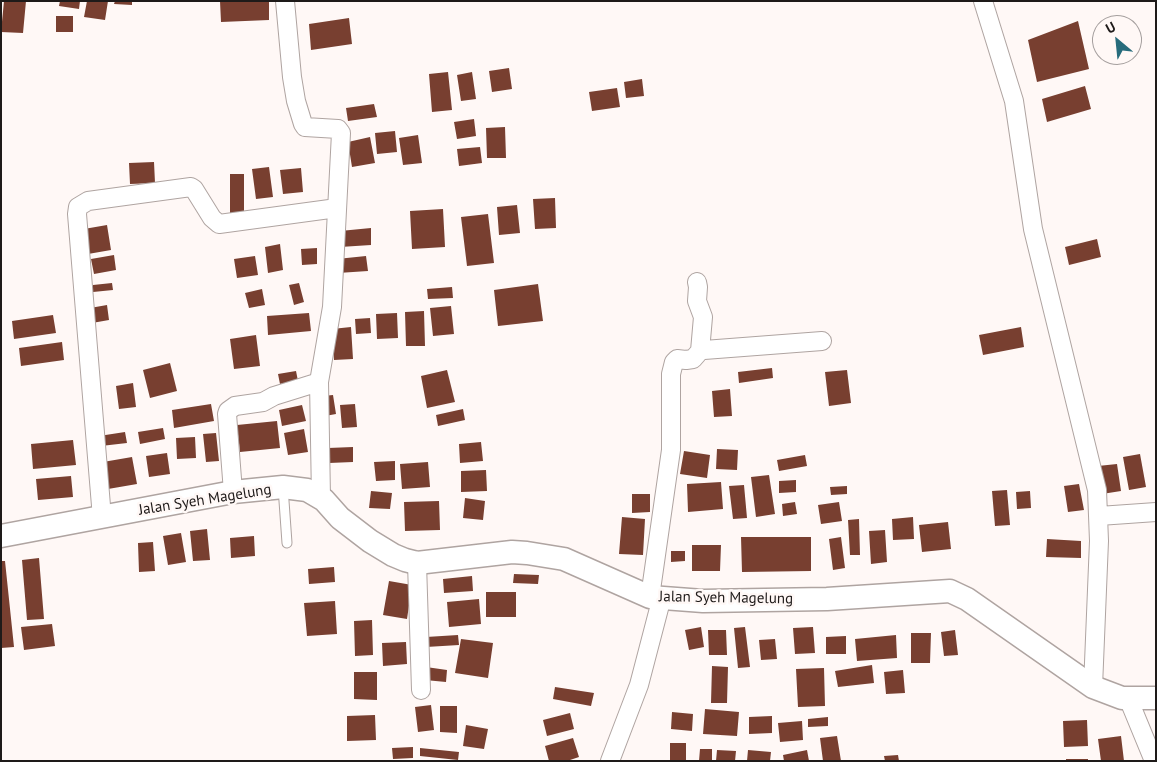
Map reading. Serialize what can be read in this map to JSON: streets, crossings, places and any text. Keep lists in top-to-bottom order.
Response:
{
  "streets": {
    "street": ["Jalan Syeh Magelung"]
  },
  "north": "top left"
}
